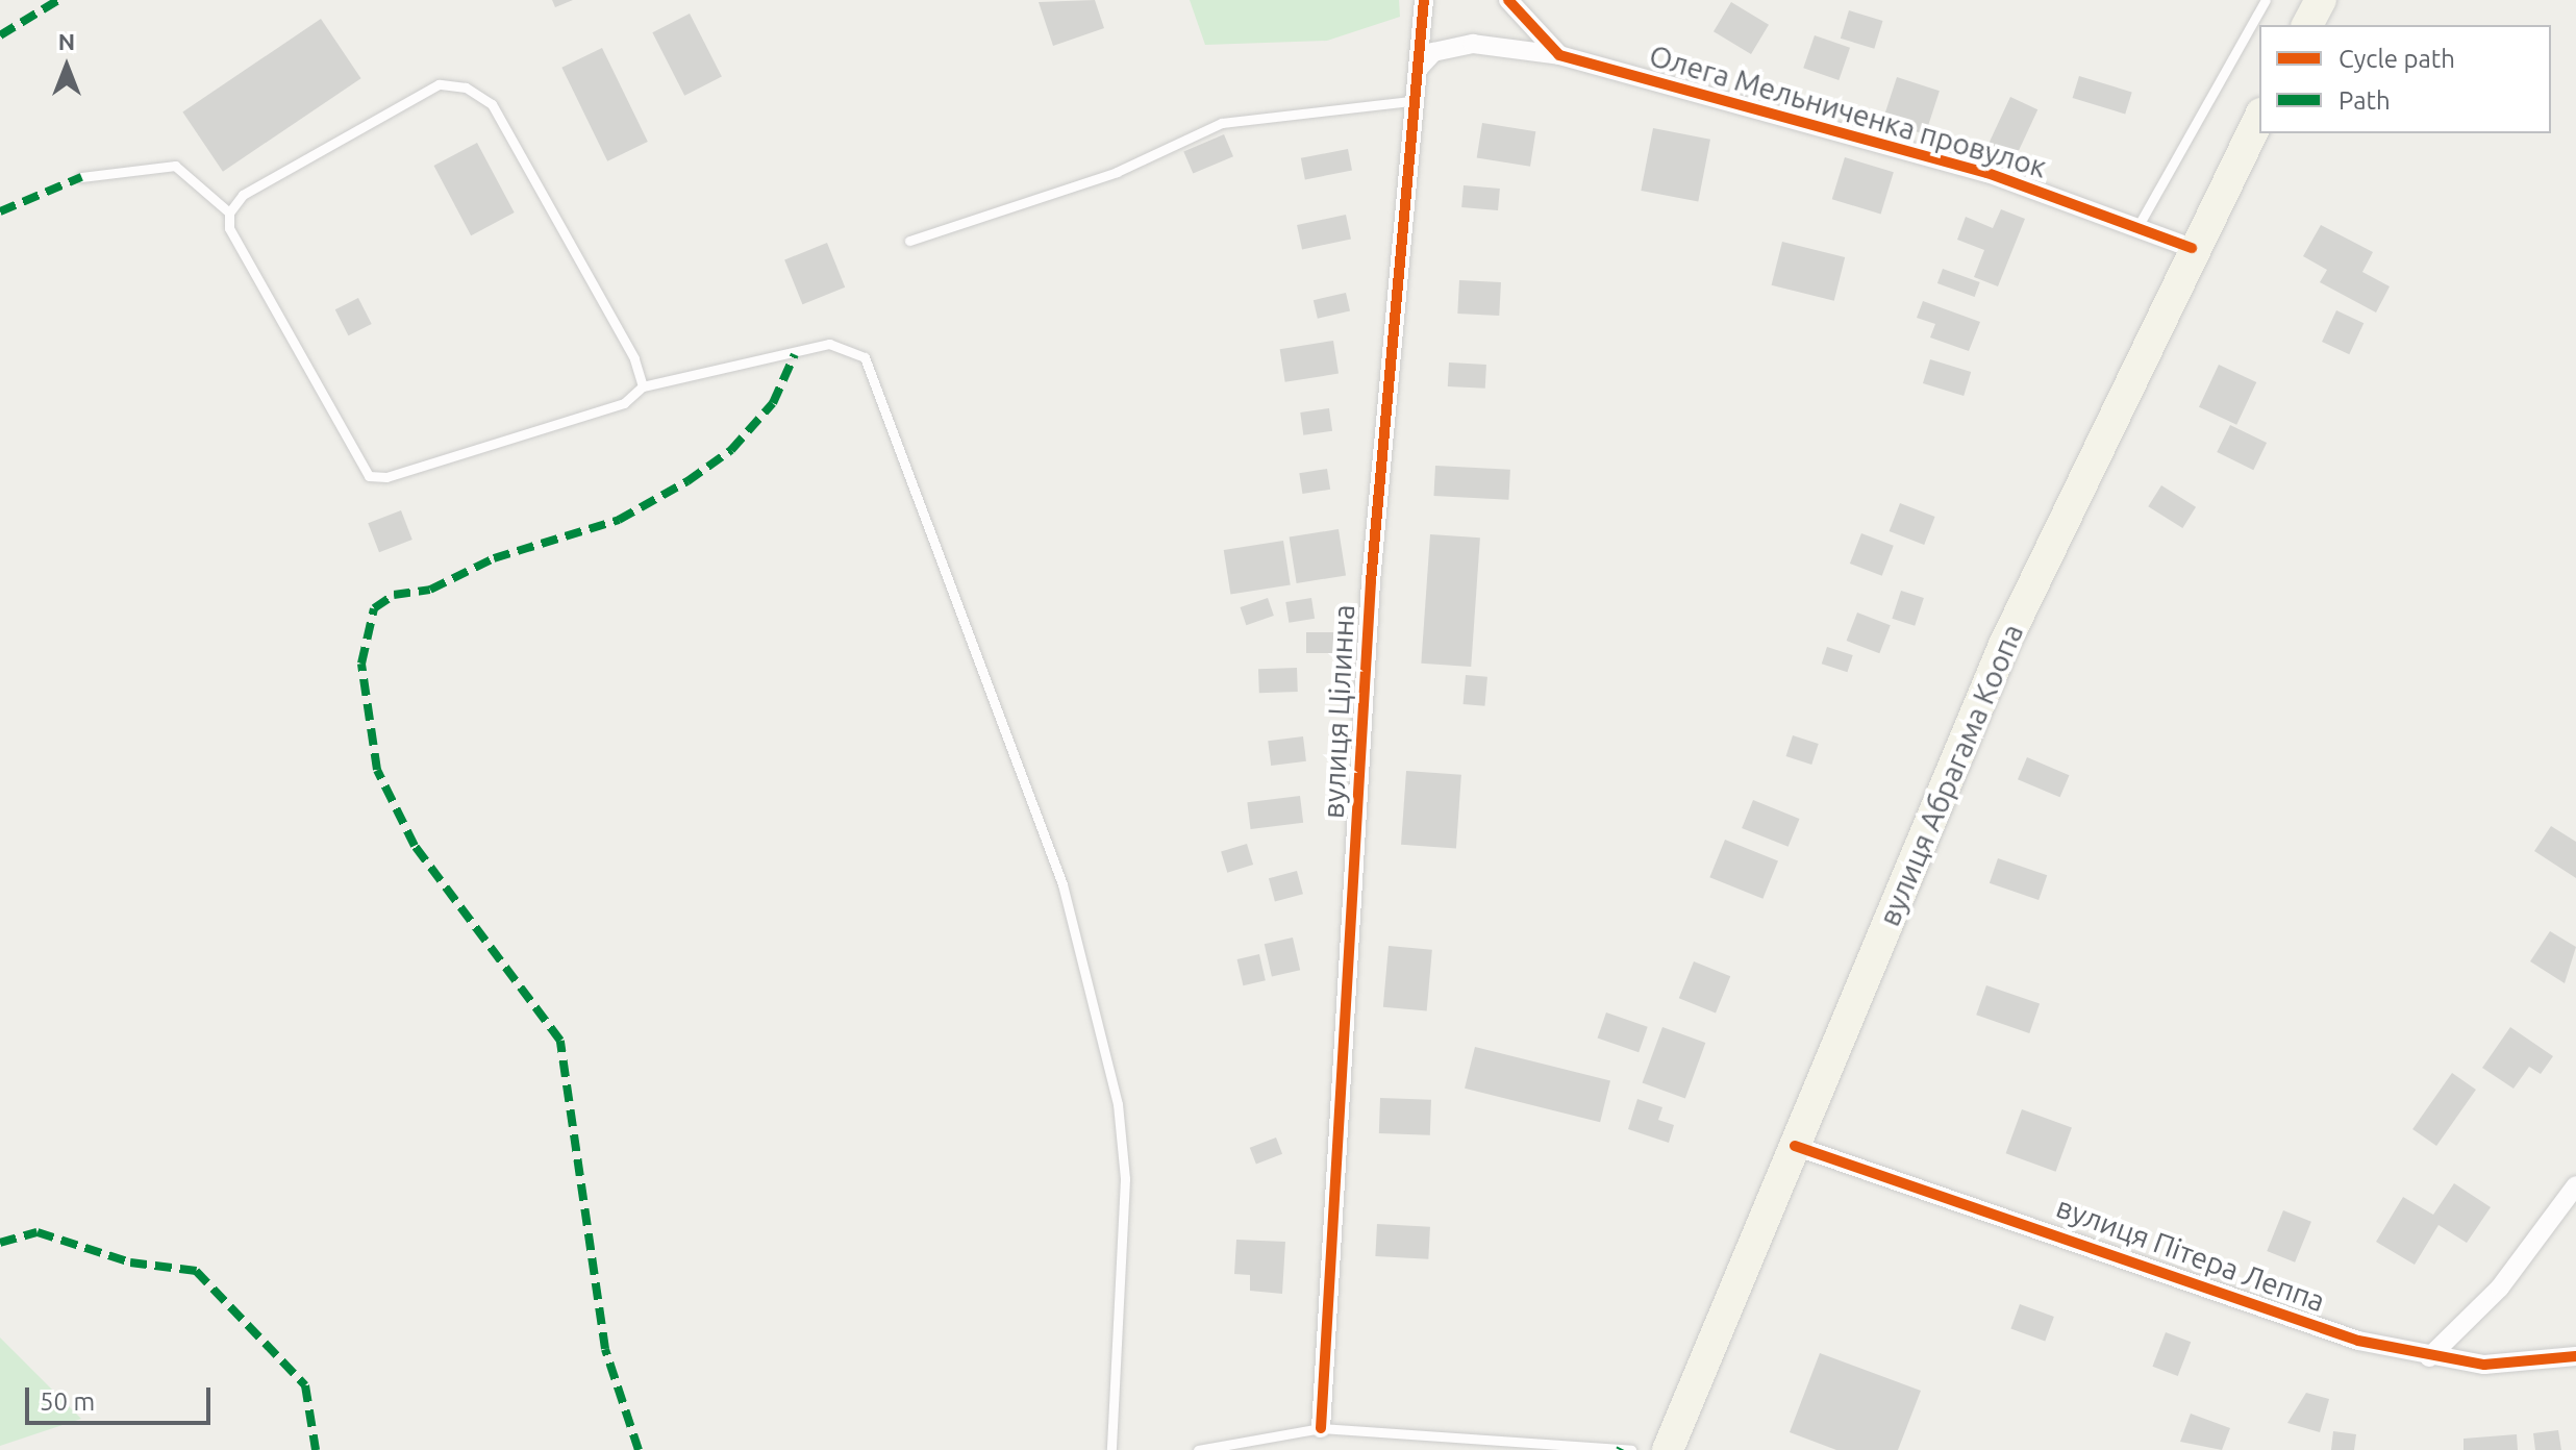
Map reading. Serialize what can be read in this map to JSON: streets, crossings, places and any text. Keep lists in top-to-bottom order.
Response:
{
  "streets": {
    "main road": ["вулиця Абрагама Коопа"],
    "street": ["Олега Мельниченка провулок", "вулиця Цілинна", "вулиця Пітера Леппа"]
  },
  "crossings": [
    ["Олега Мельниченка провулок", "вулиця Цілинна"],
    ["Олега Мельниченка провулок", "вулиця Абрагама Коопа"],
    ["вулиця Абрагама Коопа", "вулиця Пітера Леппа"]
  ],
  "legend": ["Cycle path", "Path"],
  "scale_bar": "50 m",
  "north": "top"
}
